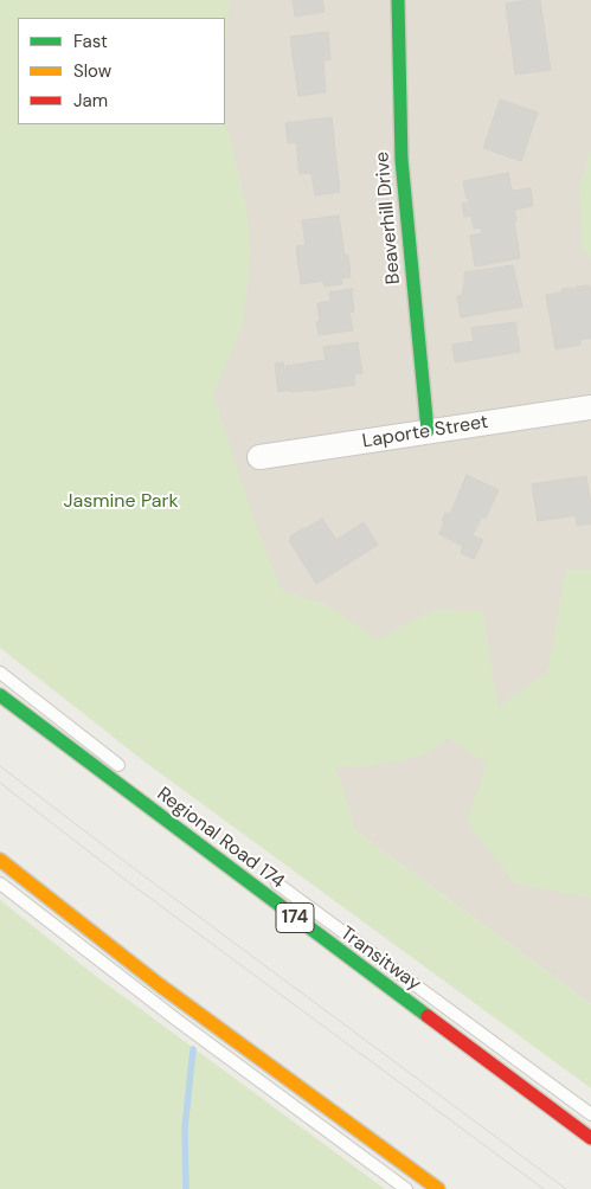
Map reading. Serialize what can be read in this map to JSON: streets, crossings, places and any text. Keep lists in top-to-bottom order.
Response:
{
  "streets": {
    "main road": ["Beaverhill Drive", "Regional Road 174", "174"],
    "street": ["Laporte Street"],
    "lane": ["Transitway"]
  },
  "crossings": [
    ["Beaverhill Drive", "Laporte Street"]
  ],
  "parks": ["Jasmine Park"],
  "legend": ["Fast", "Slow", "Jam"]
}
